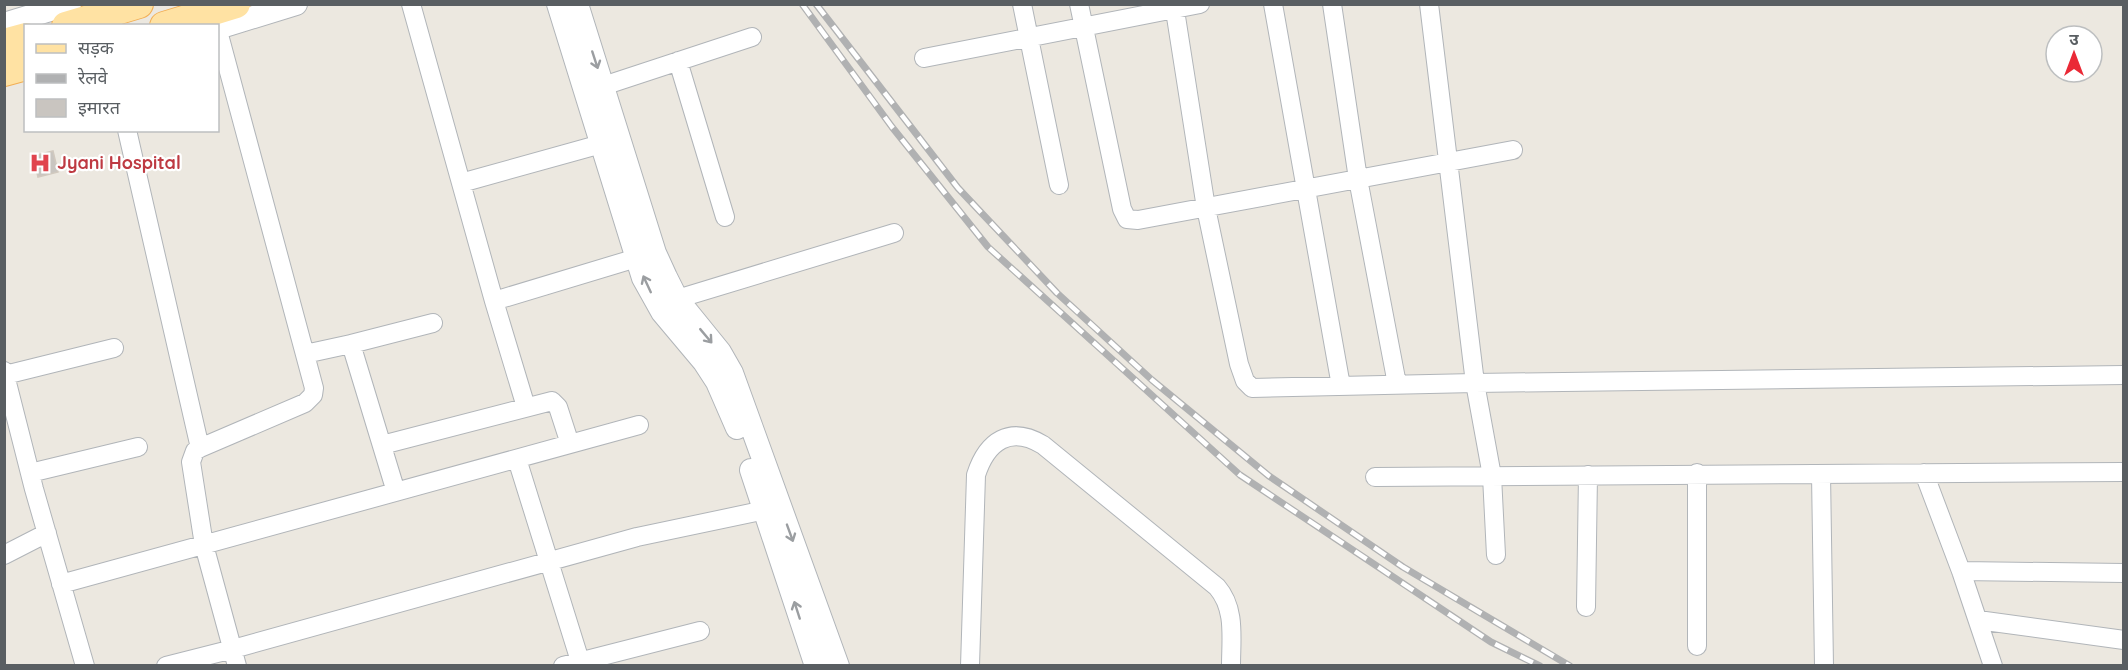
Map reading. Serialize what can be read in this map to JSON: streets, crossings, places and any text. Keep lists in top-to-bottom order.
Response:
{
  "places": {
    "hospital": ["Jyani Hospital"]
  },
  "legend": ["सड़क", "रेलवे", "इमारत"],
  "north": "top"
}
